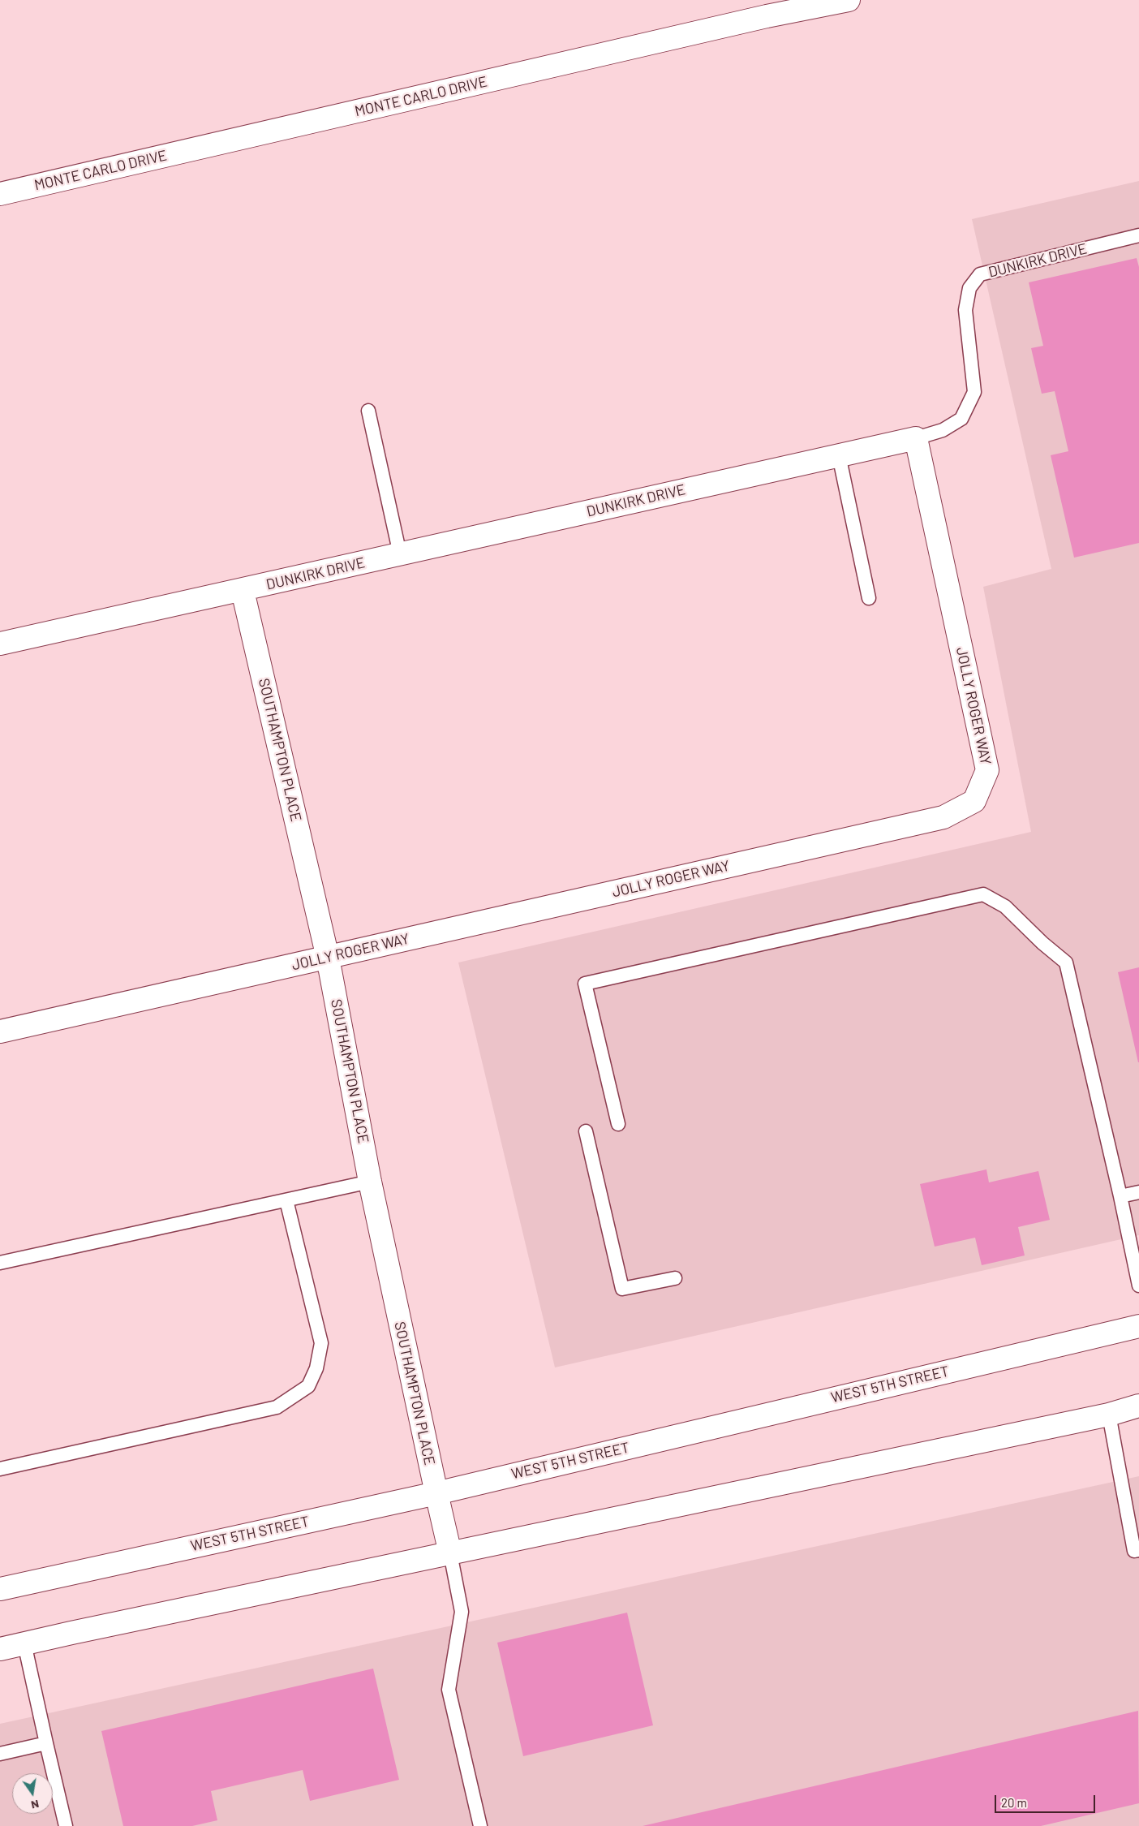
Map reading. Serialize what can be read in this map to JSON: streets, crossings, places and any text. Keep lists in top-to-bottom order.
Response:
{
  "streets": {
    "street": [
      "MONTE CARLO DRIVE",
      "DUNKIRK DRIVE",
      "JOLLY ROGER WAY",
      "SOUTHAMPTON PLACE",
      "WEST 5TH STREET"
    ]
  },
  "crossings": [
    ["DUNKIRK DRIVE", "JOLLY ROGER WAY"],
    ["DUNKIRK DRIVE", "SOUTHAMPTON PLACE"],
    ["JOLLY ROGER WAY", "SOUTHAMPTON PLACE"],
    ["SOUTHAMPTON PLACE", "WEST 5TH STREET"]
  ],
  "scale_bar": "20 m",
  "north": "bottom"
}
